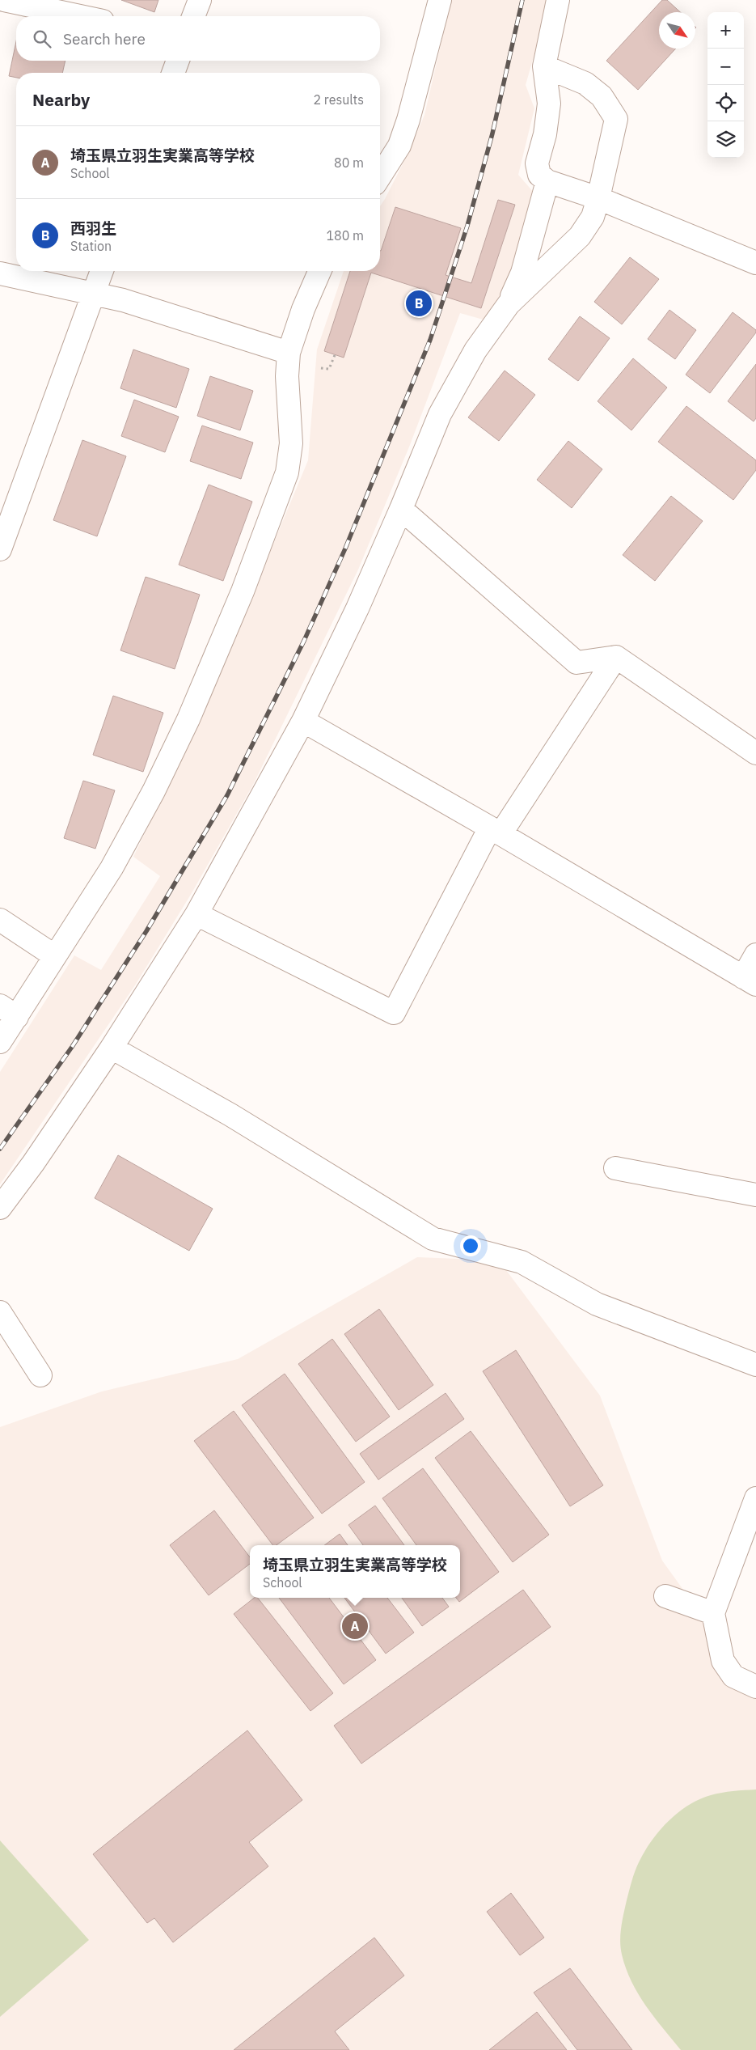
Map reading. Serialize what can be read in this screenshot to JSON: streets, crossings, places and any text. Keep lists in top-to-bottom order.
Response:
{
  "north": "bottom right",
  "page": {
    "map_buttons": ["+", "−"],
    "search": "Search here",
    "heading": ["Nearby", "2 results"],
    "list": [
      {
        "mark": "A",
        "name": "埼玉県立羽生実業高等学校",
        "note": "School",
        "value": "80 m"
      },
      {
        "mark": "B",
        "name": "西羽生",
        "note": "Station",
        "value": "180 m"
      }
    ],
    "pins": ["B", "A"],
    "popup": ["埼玉県立羽生実業高等学校", "School"]
  }
}
